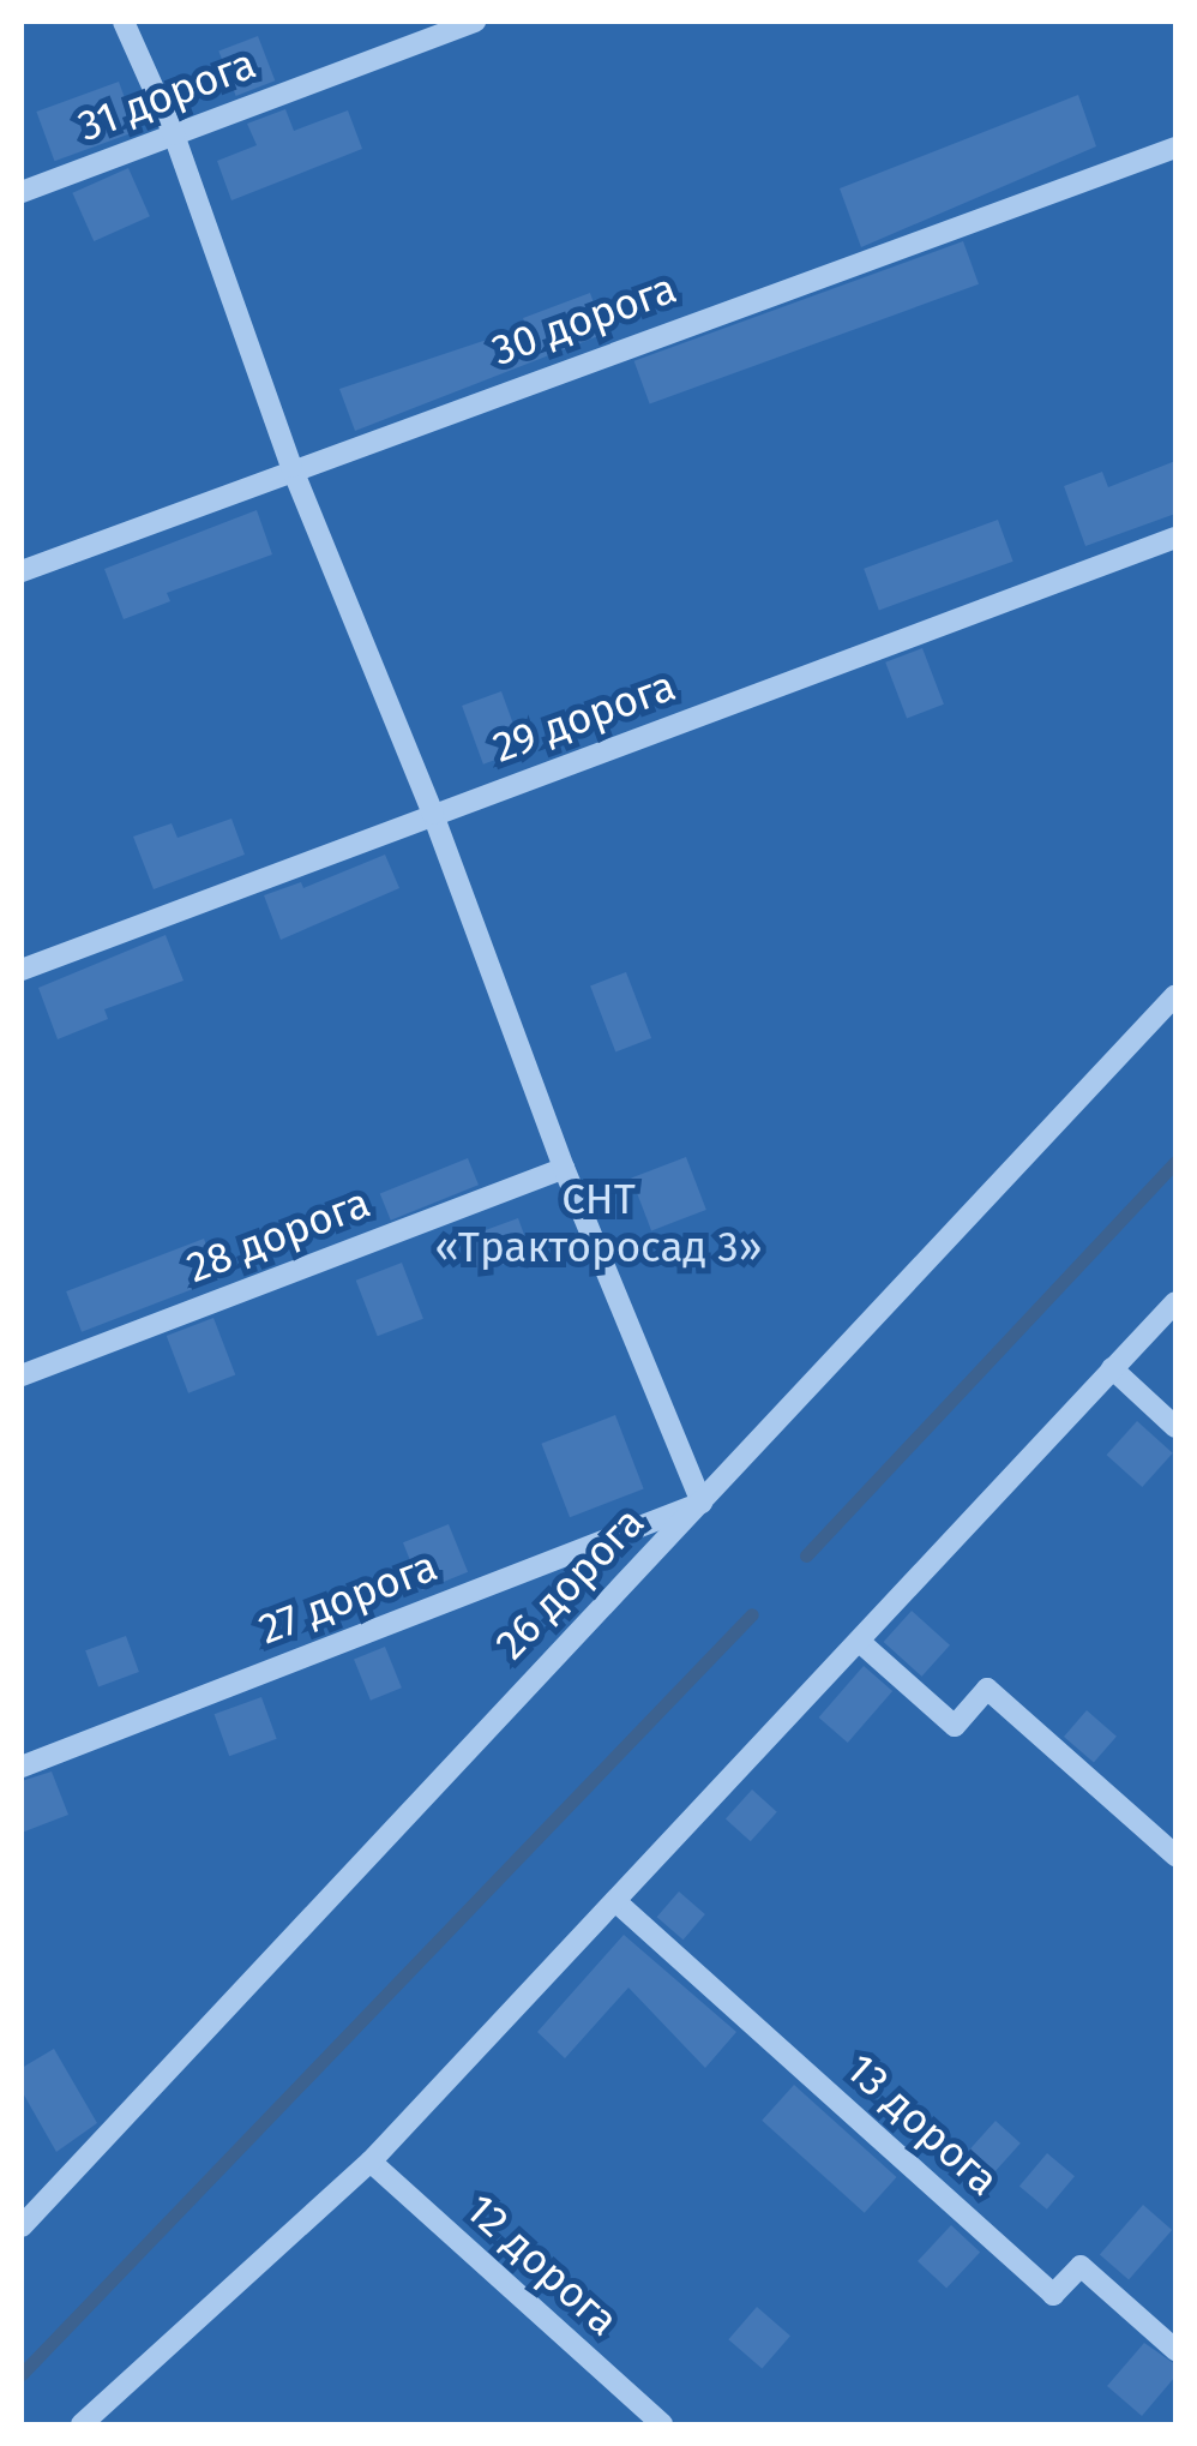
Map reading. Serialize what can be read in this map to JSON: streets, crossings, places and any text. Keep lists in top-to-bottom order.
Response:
{
  "streets": {
    "street": [
      "31 дорога",
      "30 дорога",
      "29 дорога",
      "28 дорога",
      "26 дорога",
      "27 дорога",
      "13 дорога",
      "12 дорога"
    ]
  },
  "crossings": [
    ["26 дорога", "27 дорога"]
  ],
  "parks": ["СНТ «Тракторосад 3»"]
}
